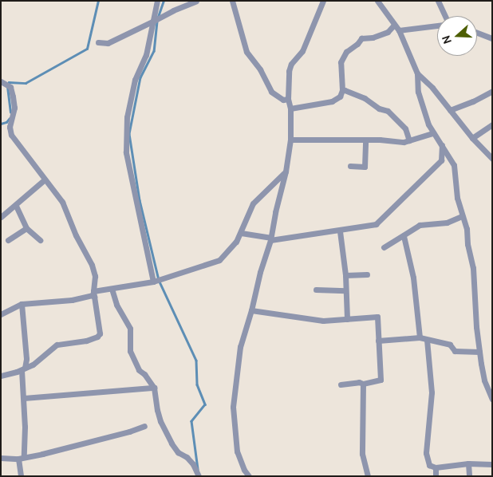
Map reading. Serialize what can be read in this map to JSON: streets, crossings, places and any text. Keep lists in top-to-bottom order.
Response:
{
  "north": "left"
}
